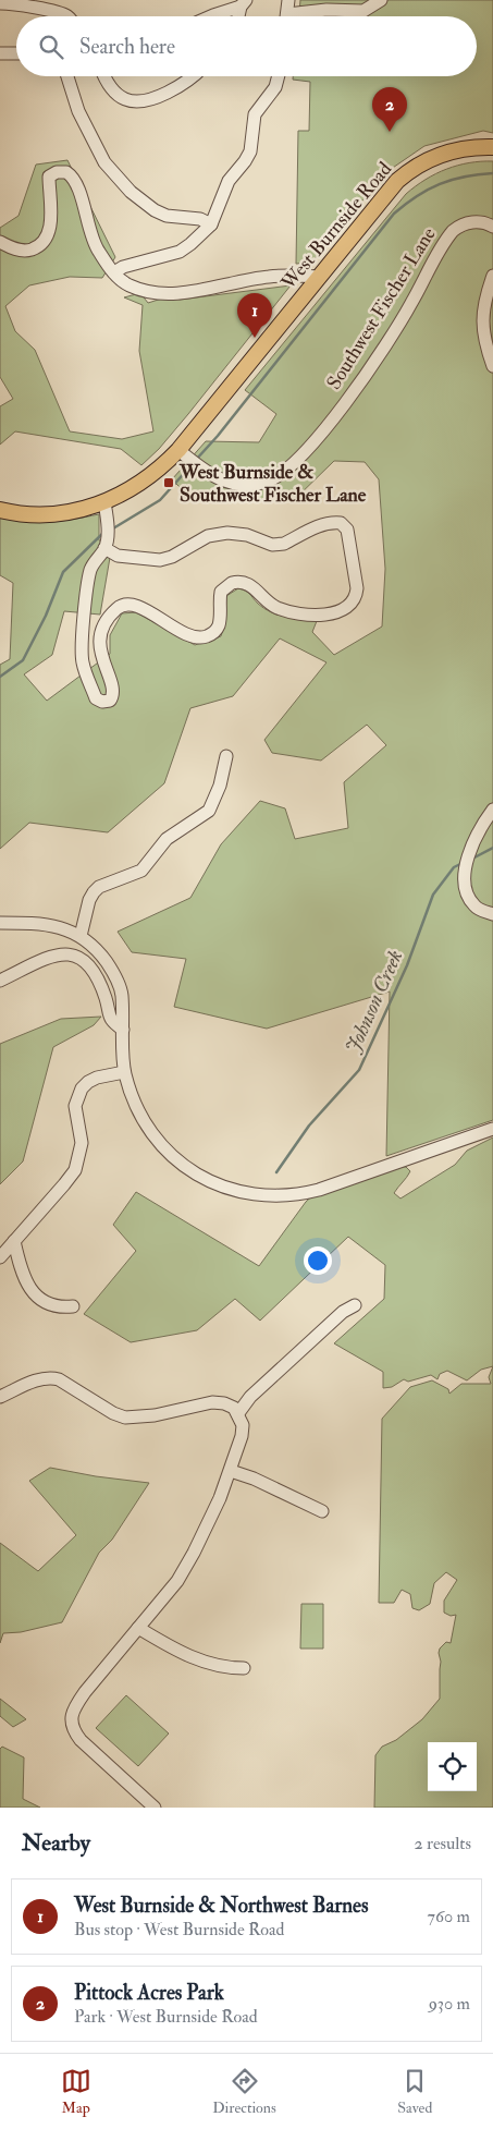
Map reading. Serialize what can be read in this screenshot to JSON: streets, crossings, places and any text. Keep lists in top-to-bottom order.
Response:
{
  "streets": {
    "main road": ["West Burnside Road"],
    "street": ["Southwest Fischer Lane"]
  },
  "crossings": [
    ["West Burnside Road", "Southwest Fischer Lane"]
  ],
  "water": ["Johnson Creek"],
  "places": {
    "transit": ["West Burnside & Southwest Fischer Lane"]
  },
  "page": {
    "search": "Search here",
    "pins": ["2", "1"],
    "heading": ["Nearby", "2 results"],
    "list": [
      {
        "mark": "1",
        "name": "West Burnside & Northwest Barnes",
        "note": "Bus stop · West Burnside Road",
        "value": "760 m"
      },
      {
        "mark": "2",
        "name": "Pittock Acres Park",
        "note": "Park · West Burnside Road",
        "value": "930 m"
      }
    ],
    "nav": ["Map", "Directions", "Saved"]
  }
}
